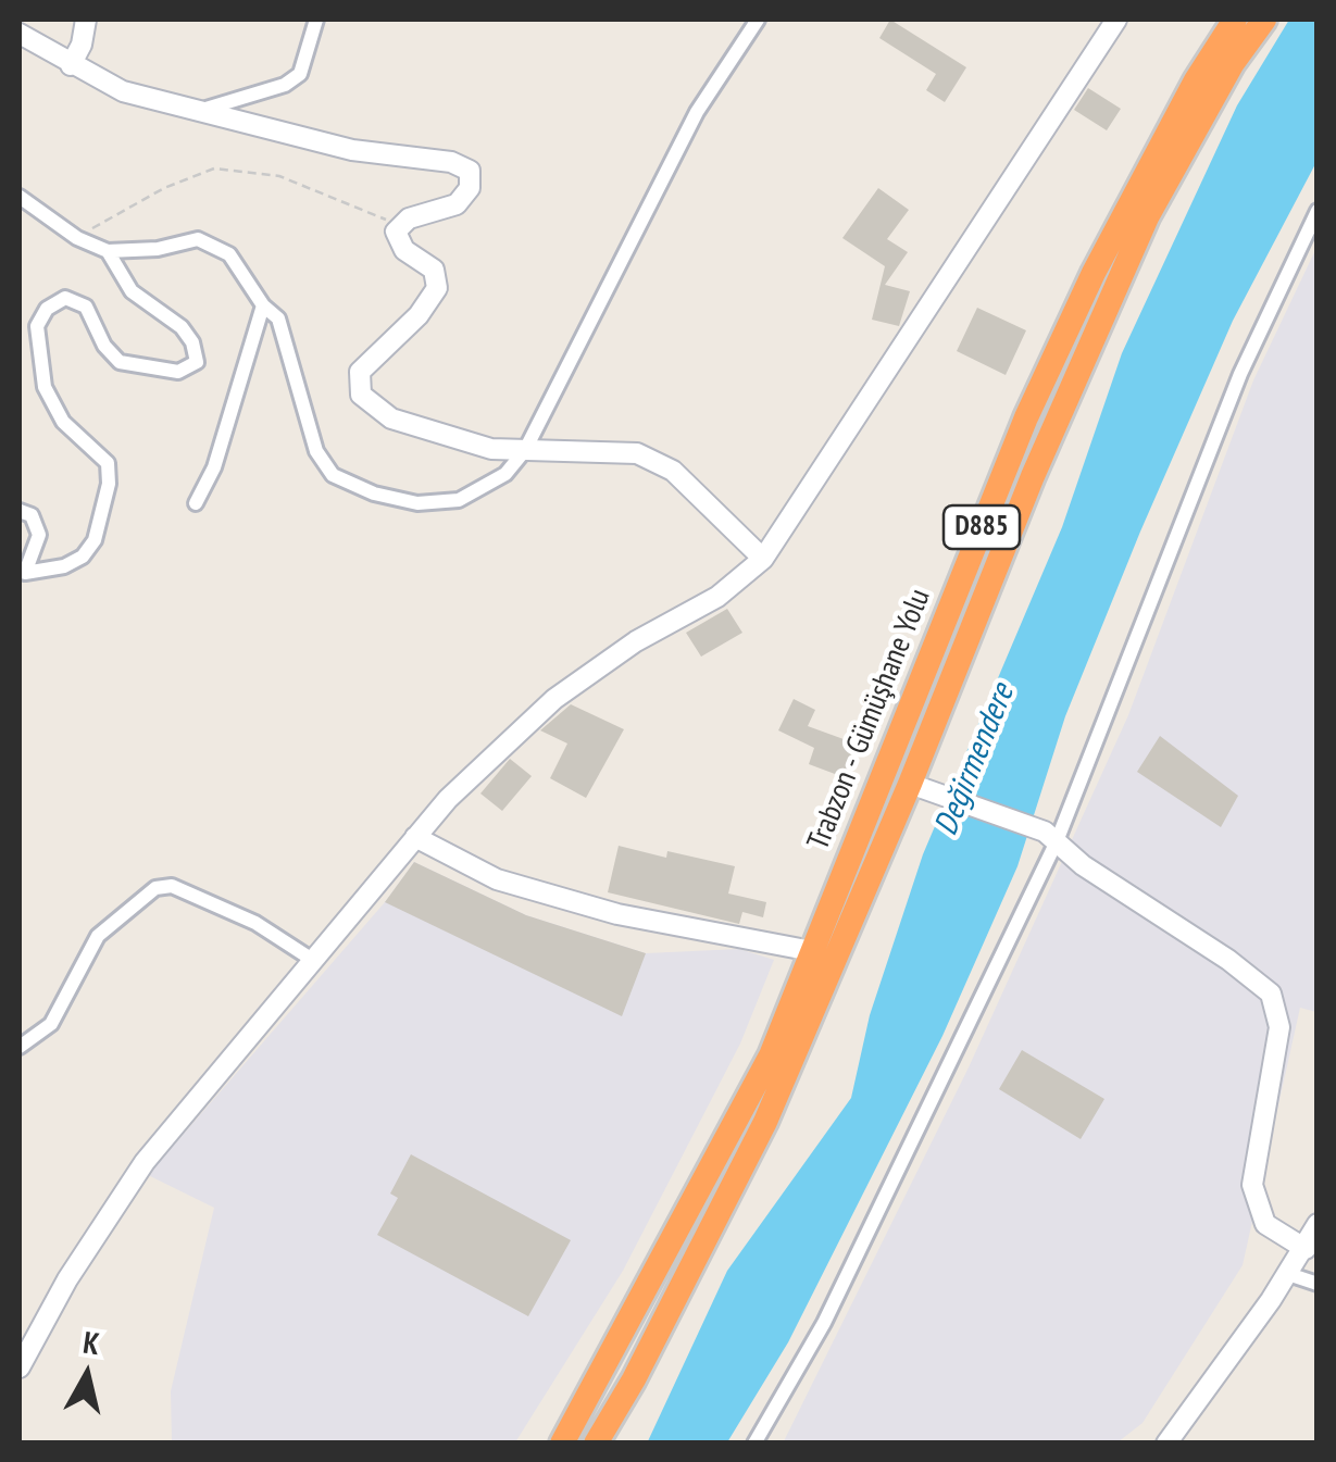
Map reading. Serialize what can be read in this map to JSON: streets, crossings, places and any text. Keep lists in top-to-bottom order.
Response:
{
  "streets": {
    "highway": ["D885", "Trabzon - Gümüşhane Yolu"]
  },
  "water": ["Değirmendere"],
  "north": "top"
}
